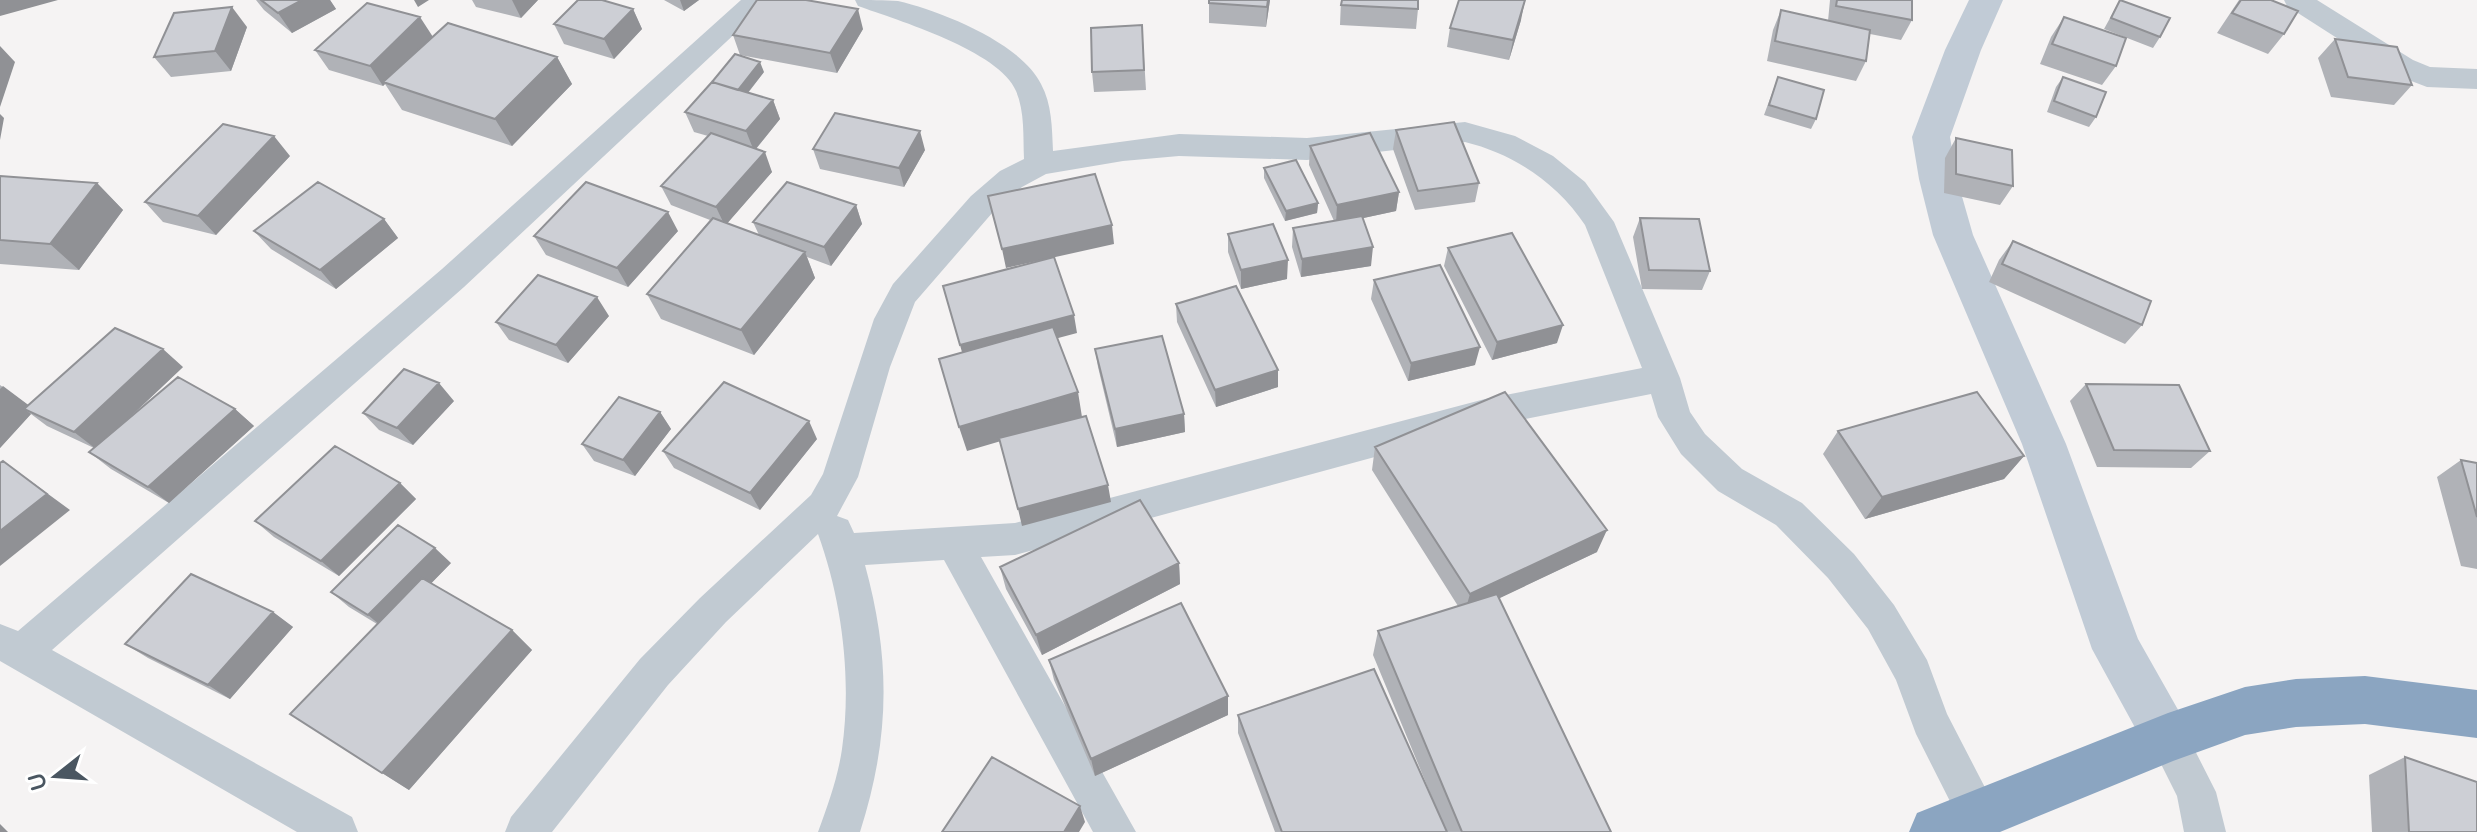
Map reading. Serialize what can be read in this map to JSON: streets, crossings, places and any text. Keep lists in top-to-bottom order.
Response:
{
  "north": "left"
}
